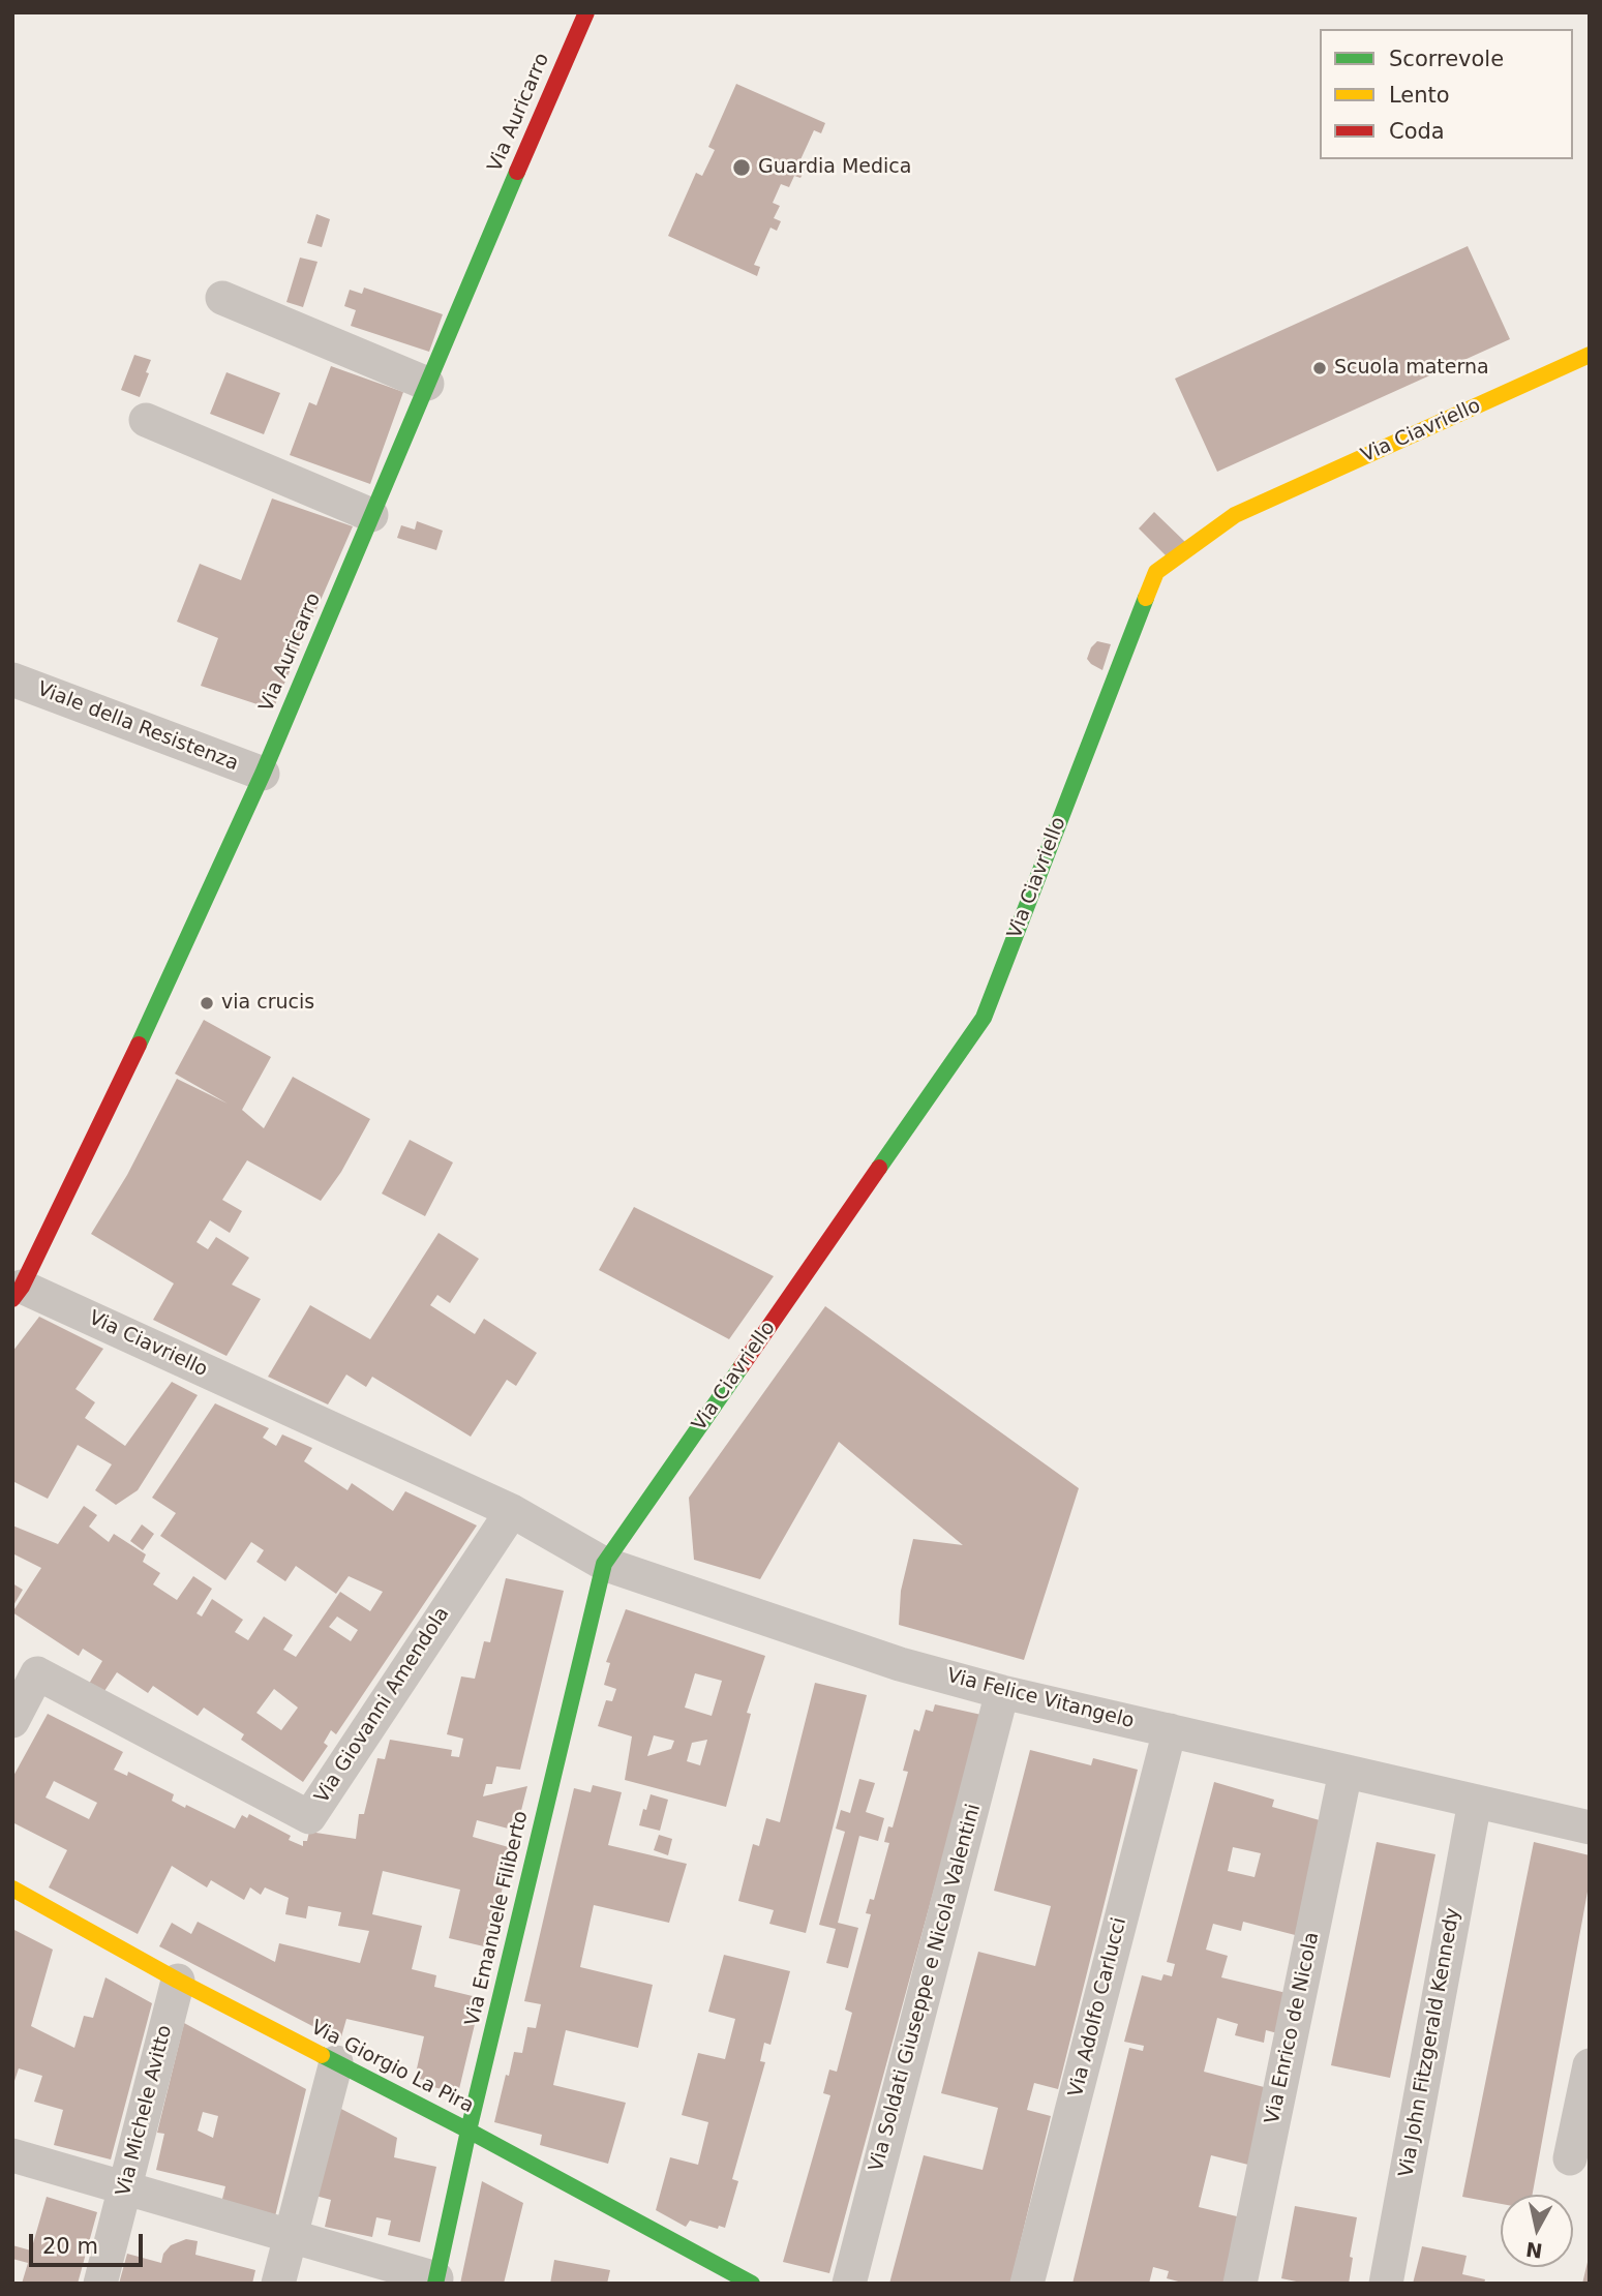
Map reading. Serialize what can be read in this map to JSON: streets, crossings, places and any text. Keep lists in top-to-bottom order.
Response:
{
  "streets": {
    "street": [
      "Via Auricarro",
      "Via Ciavriello",
      "Viale della Resistenza",
      "Via Felice Vitangelo",
      "Via Giovanni Amendola",
      "Via Emanuele Filiberto",
      "Via Soldati Giuseppe e Nicola Valentini",
      "Via Adolfo Carlucci",
      "Via Enrico de Nicola",
      "Via John Fitzgerald Kennedy",
      "Via Giorgio La Pira",
      "Via Michele Avitto"
    ]
  },
  "crossings": [
    ["Via Auricarro", "Via Ciavriello"],
    ["Via Auricarro", "Viale della Resistenza"],
    ["Via Ciavriello", "Via Felice Vitangelo"],
    ["Via Ciavriello", "Via Giovanni Amendola"],
    ["Via Ciavriello", "Via Emanuele Filiberto"],
    ["Via Felice Vitangelo", "Via Giovanni Amendola"],
    ["Via Felice Vitangelo", "Via Emanuele Filiberto"],
    ["Via Felice Vitangelo", "Via Soldati Giuseppe e Nicola Valentini"],
    ["Via Felice Vitangelo", "Via Adolfo Carlucci"],
    ["Via Felice Vitangelo", "Via Enrico de Nicola"],
    ["Via Felice Vitangelo", "Via John Fitzgerald Kennedy"],
    ["Via Emanuele Filiberto", "Via Giorgio La Pira"],
    ["Via Giorgio La Pira", "Via Michele Avitto"]
  ],
  "places": ["Guardia Medica", "Scuola materna", "via crucis"],
  "legend": ["Scorrevole", "Lento", "Coda"],
  "scale_bar": "20 m",
  "north": "bottom"
}
